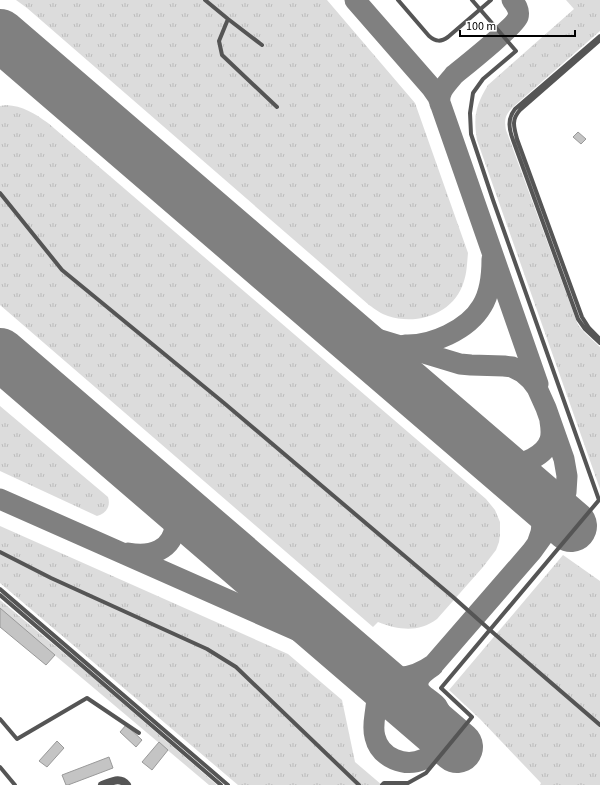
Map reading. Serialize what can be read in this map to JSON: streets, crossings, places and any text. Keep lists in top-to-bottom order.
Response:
{
  "scale_bar": "100 m"
}
